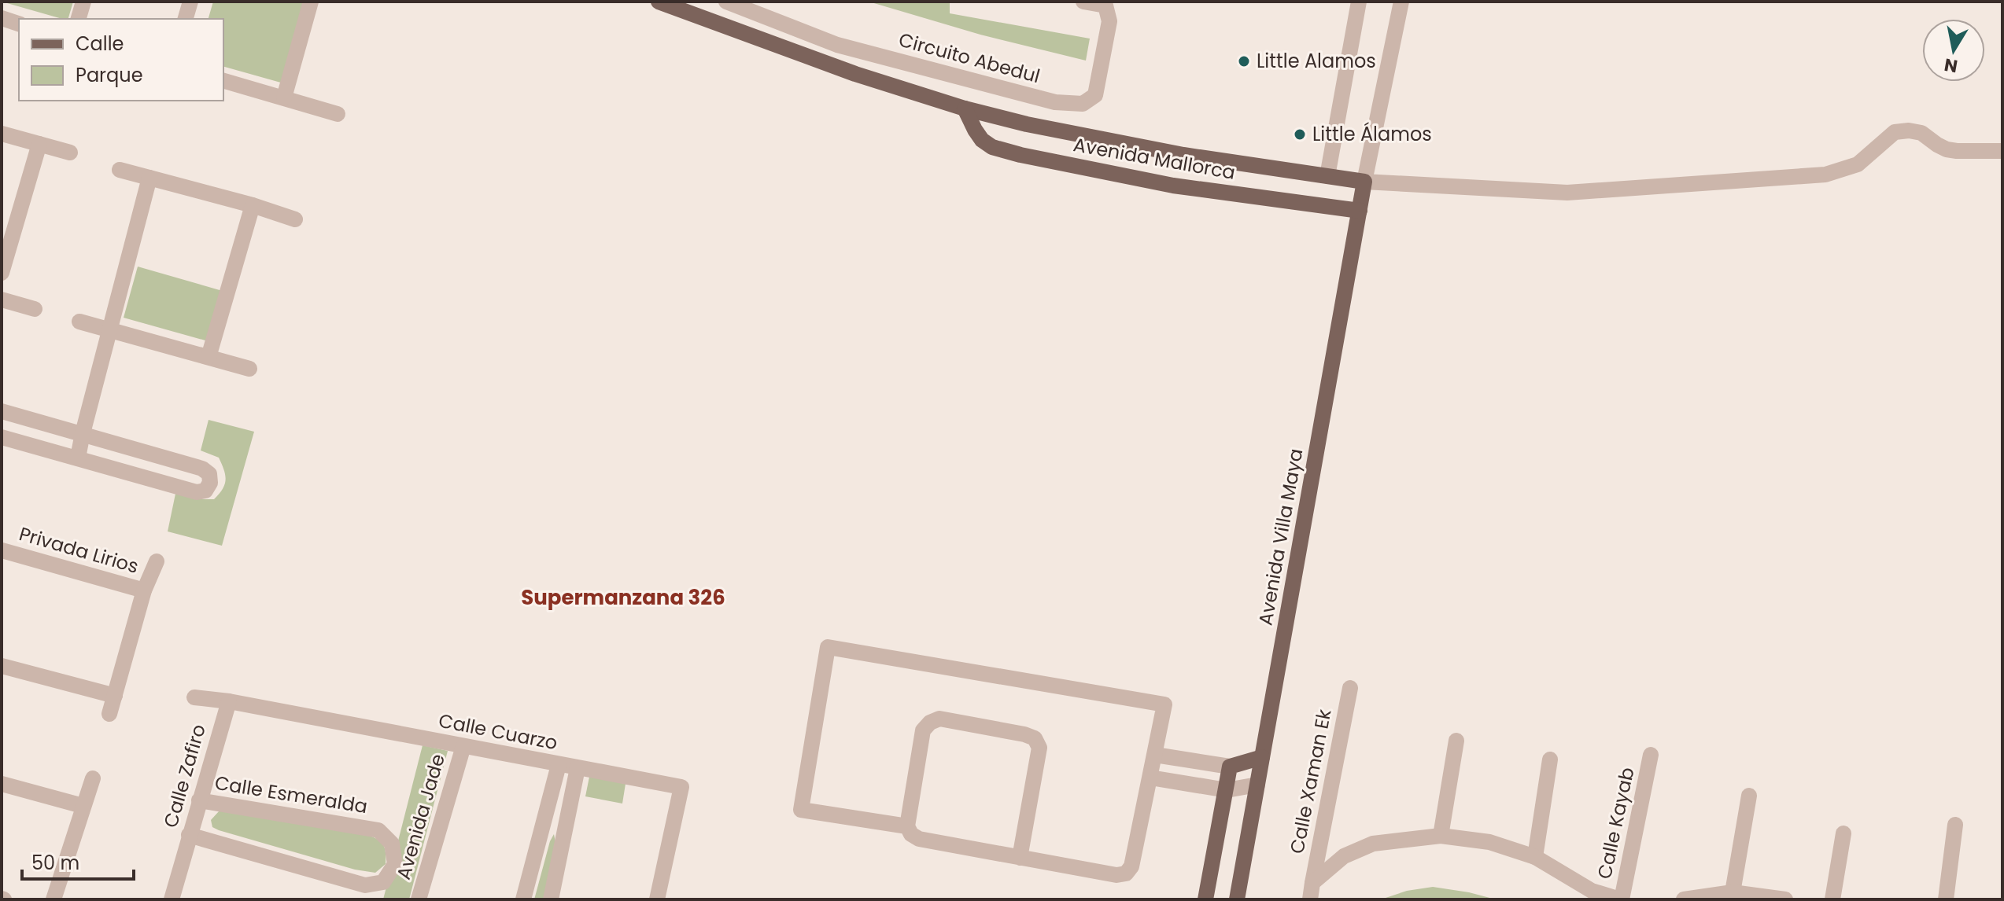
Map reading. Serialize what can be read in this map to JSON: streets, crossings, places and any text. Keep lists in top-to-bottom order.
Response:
{
  "streets": {
    "main road": ["Avenida Mallorca", "Avenida Villa Maya"],
    "street": [
      "Circuito Abedul",
      "Privada Lirios",
      "Calle Cuarzo",
      "Calle Zafiro",
      "Calle Xaman Ek",
      "Calle Esmeralda",
      "Avenida Jade",
      "Calle Kayab"
    ]
  },
  "crossings": [
    ["Avenida Mallorca", "Avenida Villa Maya"],
    ["Calle Cuarzo", "Calle Zafiro"],
    ["Calle Cuarzo", "Avenida Jade"],
    ["Calle Zafiro", "Calle Esmeralda"]
  ],
  "districts": ["Supermanzana 326"],
  "places": ["Little Alamos", "Little Álamos"],
  "legend": ["Calle", "Parque"],
  "scale_bar": "50 m",
  "north": "bottom"
}
